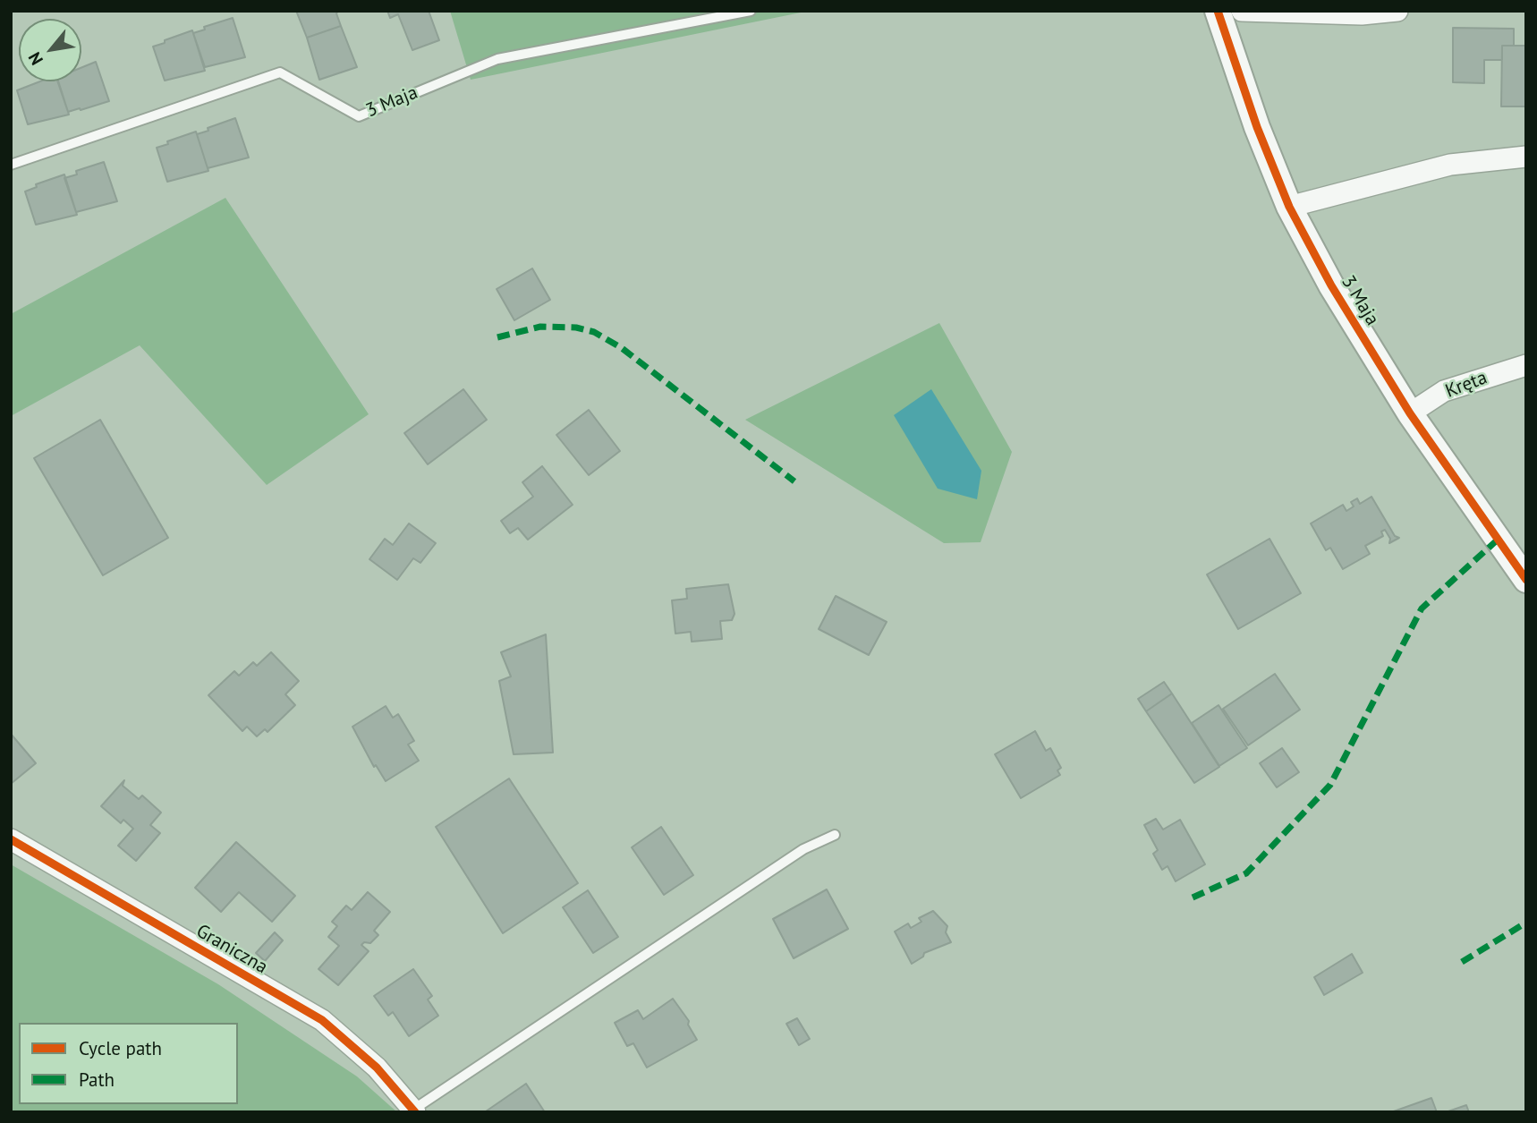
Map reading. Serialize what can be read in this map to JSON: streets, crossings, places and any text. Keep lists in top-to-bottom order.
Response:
{
  "streets": {
    "street": ["3 Maja", "Kręta", "Graniczna"]
  },
  "crossings": [
    ["3 Maja", "Kręta"]
  ],
  "legend": ["Cycle path", "Path"],
  "north": "bottom left"
}
